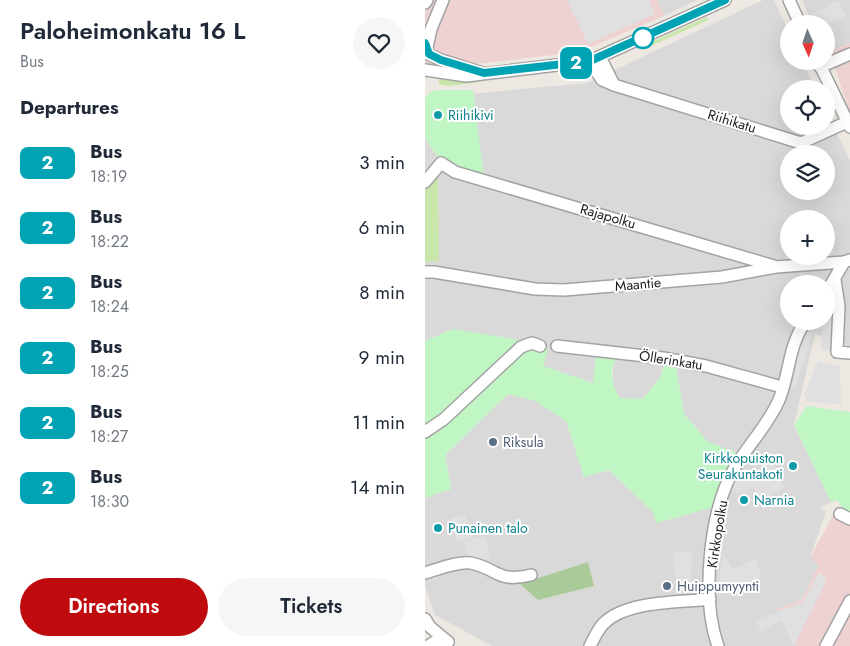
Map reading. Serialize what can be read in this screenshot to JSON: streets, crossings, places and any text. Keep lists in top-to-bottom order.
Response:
{
  "streets": {
    "street": [
      "Riihikatu",
      "Rajapolku",
      "Maantie",
      "Öllerinkatu",
      "Kirkkopolku"
    ]
  },
  "crossings": [
    ["Rajapolku", "Maantie"],
    ["Öllerinkatu", "Kirkkopolku"]
  ],
  "places": [
    "Riihikivi",
    "Riksula",
    "Kirkkopuiston Seurakuntakoti",
    "Narnia",
    "Punainen talo",
    "Huippumyynti"
  ],
  "lines": ["bus line 2"],
  "north": "bottom",
  "page": {
    "heading": [
      ["Paloheimonkatu 16 L", "Bus"],
      "Departures"
    ],
    "on_map": "2",
    "map_buttons": ["+", "−"],
    "list": [
      {
        "mark": "2",
        "name": "Bus",
        "note": "18:19",
        "value": "3 min"
      },
      {
        "mark": "2",
        "name": "Bus",
        "note": "18:22",
        "value": "6 min"
      },
      {
        "mark": "2",
        "name": "Bus",
        "note": "18:24",
        "value": "8 min"
      },
      {
        "mark": "2",
        "name": "Bus",
        "note": "18:25",
        "value": "9 min"
      },
      {
        "mark": "2",
        "name": "Bus",
        "note": "18:27",
        "value": "11 min"
      },
      {
        "mark": "2",
        "name": "Bus",
        "note": "18:30",
        "value": "14 min"
      }
    ],
    "buttons": ["Directions", "Tickets"]
  }
}
